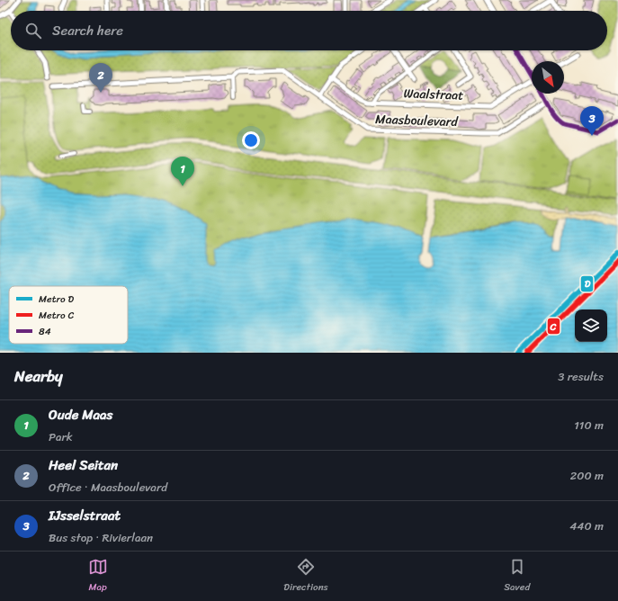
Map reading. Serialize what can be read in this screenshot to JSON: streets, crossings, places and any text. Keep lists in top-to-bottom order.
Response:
{
  "streets": {
    "street": ["Waalstraat", "Maasboulevard"]
  },
  "lines": ["transit line 84", "metro line D", "metro line C"],
  "legend": ["Metro D", "Metro C", "84"],
  "north": "bottom right",
  "page": {
    "search": "Search here",
    "pins": ["2", "3", "1"],
    "heading": ["Nearby", "3 results"],
    "list": [
      {
        "mark": "1",
        "name": "Oude Maas",
        "note": "Park",
        "value": "110 m"
      },
      {
        "mark": "2",
        "name": "Heel Seitan",
        "note": "Office · Maasboulevard",
        "value": "200 m"
      },
      {
        "mark": "3",
        "name": "IJsselstraat",
        "note": "Bus stop · Rivierlaan",
        "value": "440 m"
      }
    ],
    "nav": ["Map", "Directions", "Saved"]
  }
}
